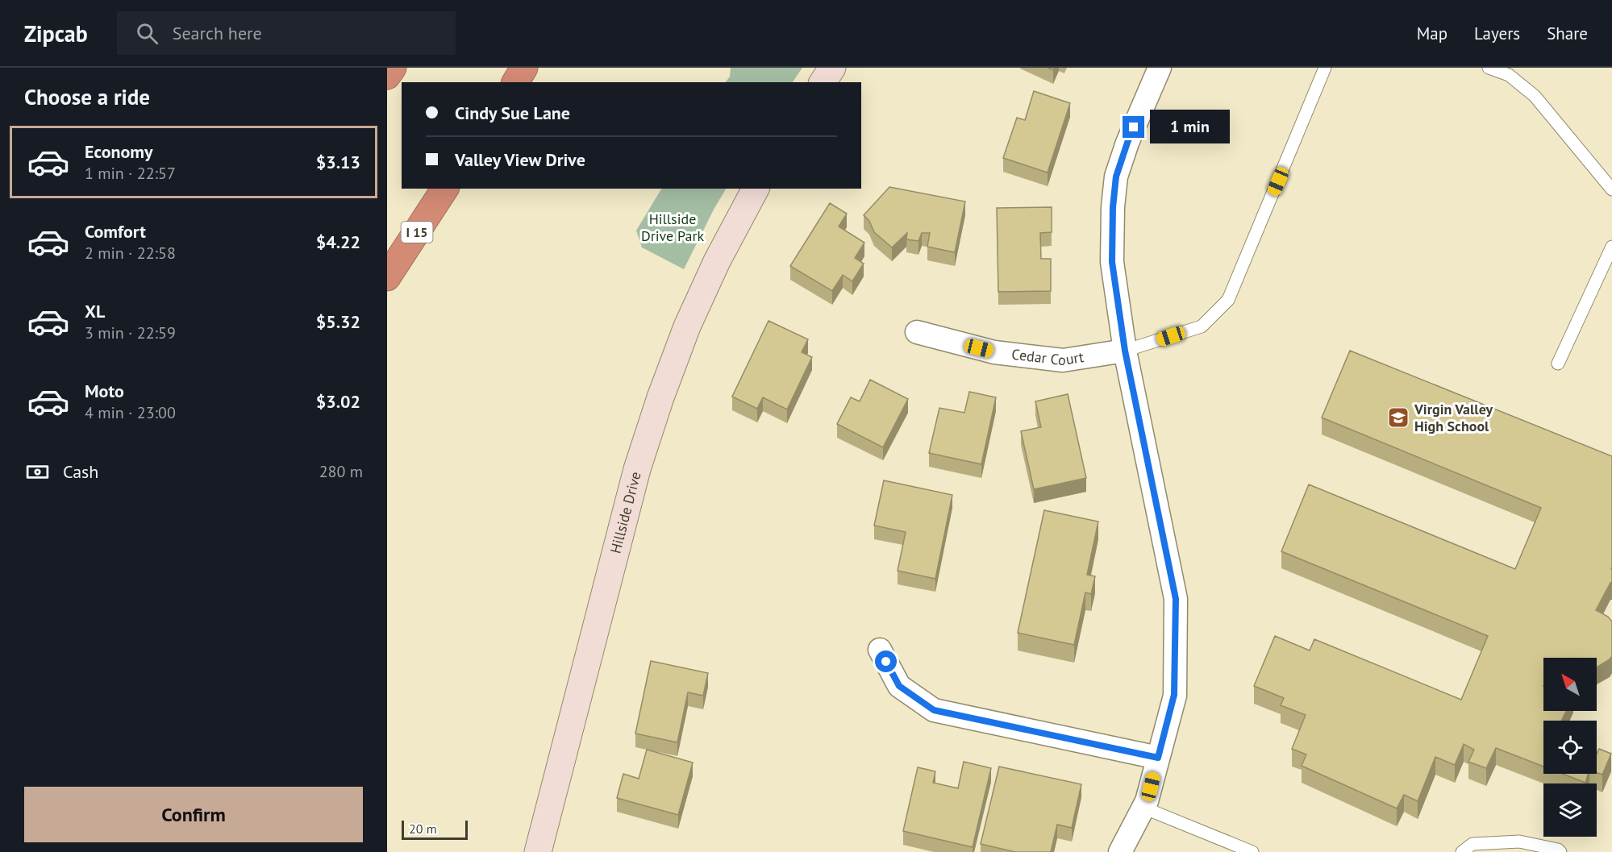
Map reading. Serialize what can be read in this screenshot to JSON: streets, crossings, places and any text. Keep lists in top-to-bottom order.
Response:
{
  "streets": {
    "highway": ["I 15"],
    "main road": ["Hillside Drive"],
    "street": ["Cedar Court"]
  },
  "parks": ["Hillside Drive Park"],
  "places": {
    "school or university": ["Virgin Valley High School"]
  },
  "scale_bar": "20 m",
  "north": "top left",
  "page": {
    "header": "Zipcab",
    "search": "Search here",
    "nav": ["Map", "Layers", "Share"],
    "heading": "Choose a ride",
    "banner": ["Cindy Sue Lane", "Valley View Drive"],
    "bubble": "1 min",
    "list": [
      {
        "name": "Economy",
        "note": "1 min · 22:57",
        "value": "$3.13"
      },
      {
        "name": "Comfort",
        "note": "2 min · 22:58",
        "value": "$4.22"
      },
      {
        "name": "XL",
        "note": "3 min · 22:59",
        "value": "$5.32"
      },
      {
        "name": "Moto",
        "note": "4 min · 23:00",
        "value": "$3.02"
      }
    ],
    "pay": ["Cash", "280 m"],
    "buttons": "Confirm",
    "scale": "20 m"
  }
}
